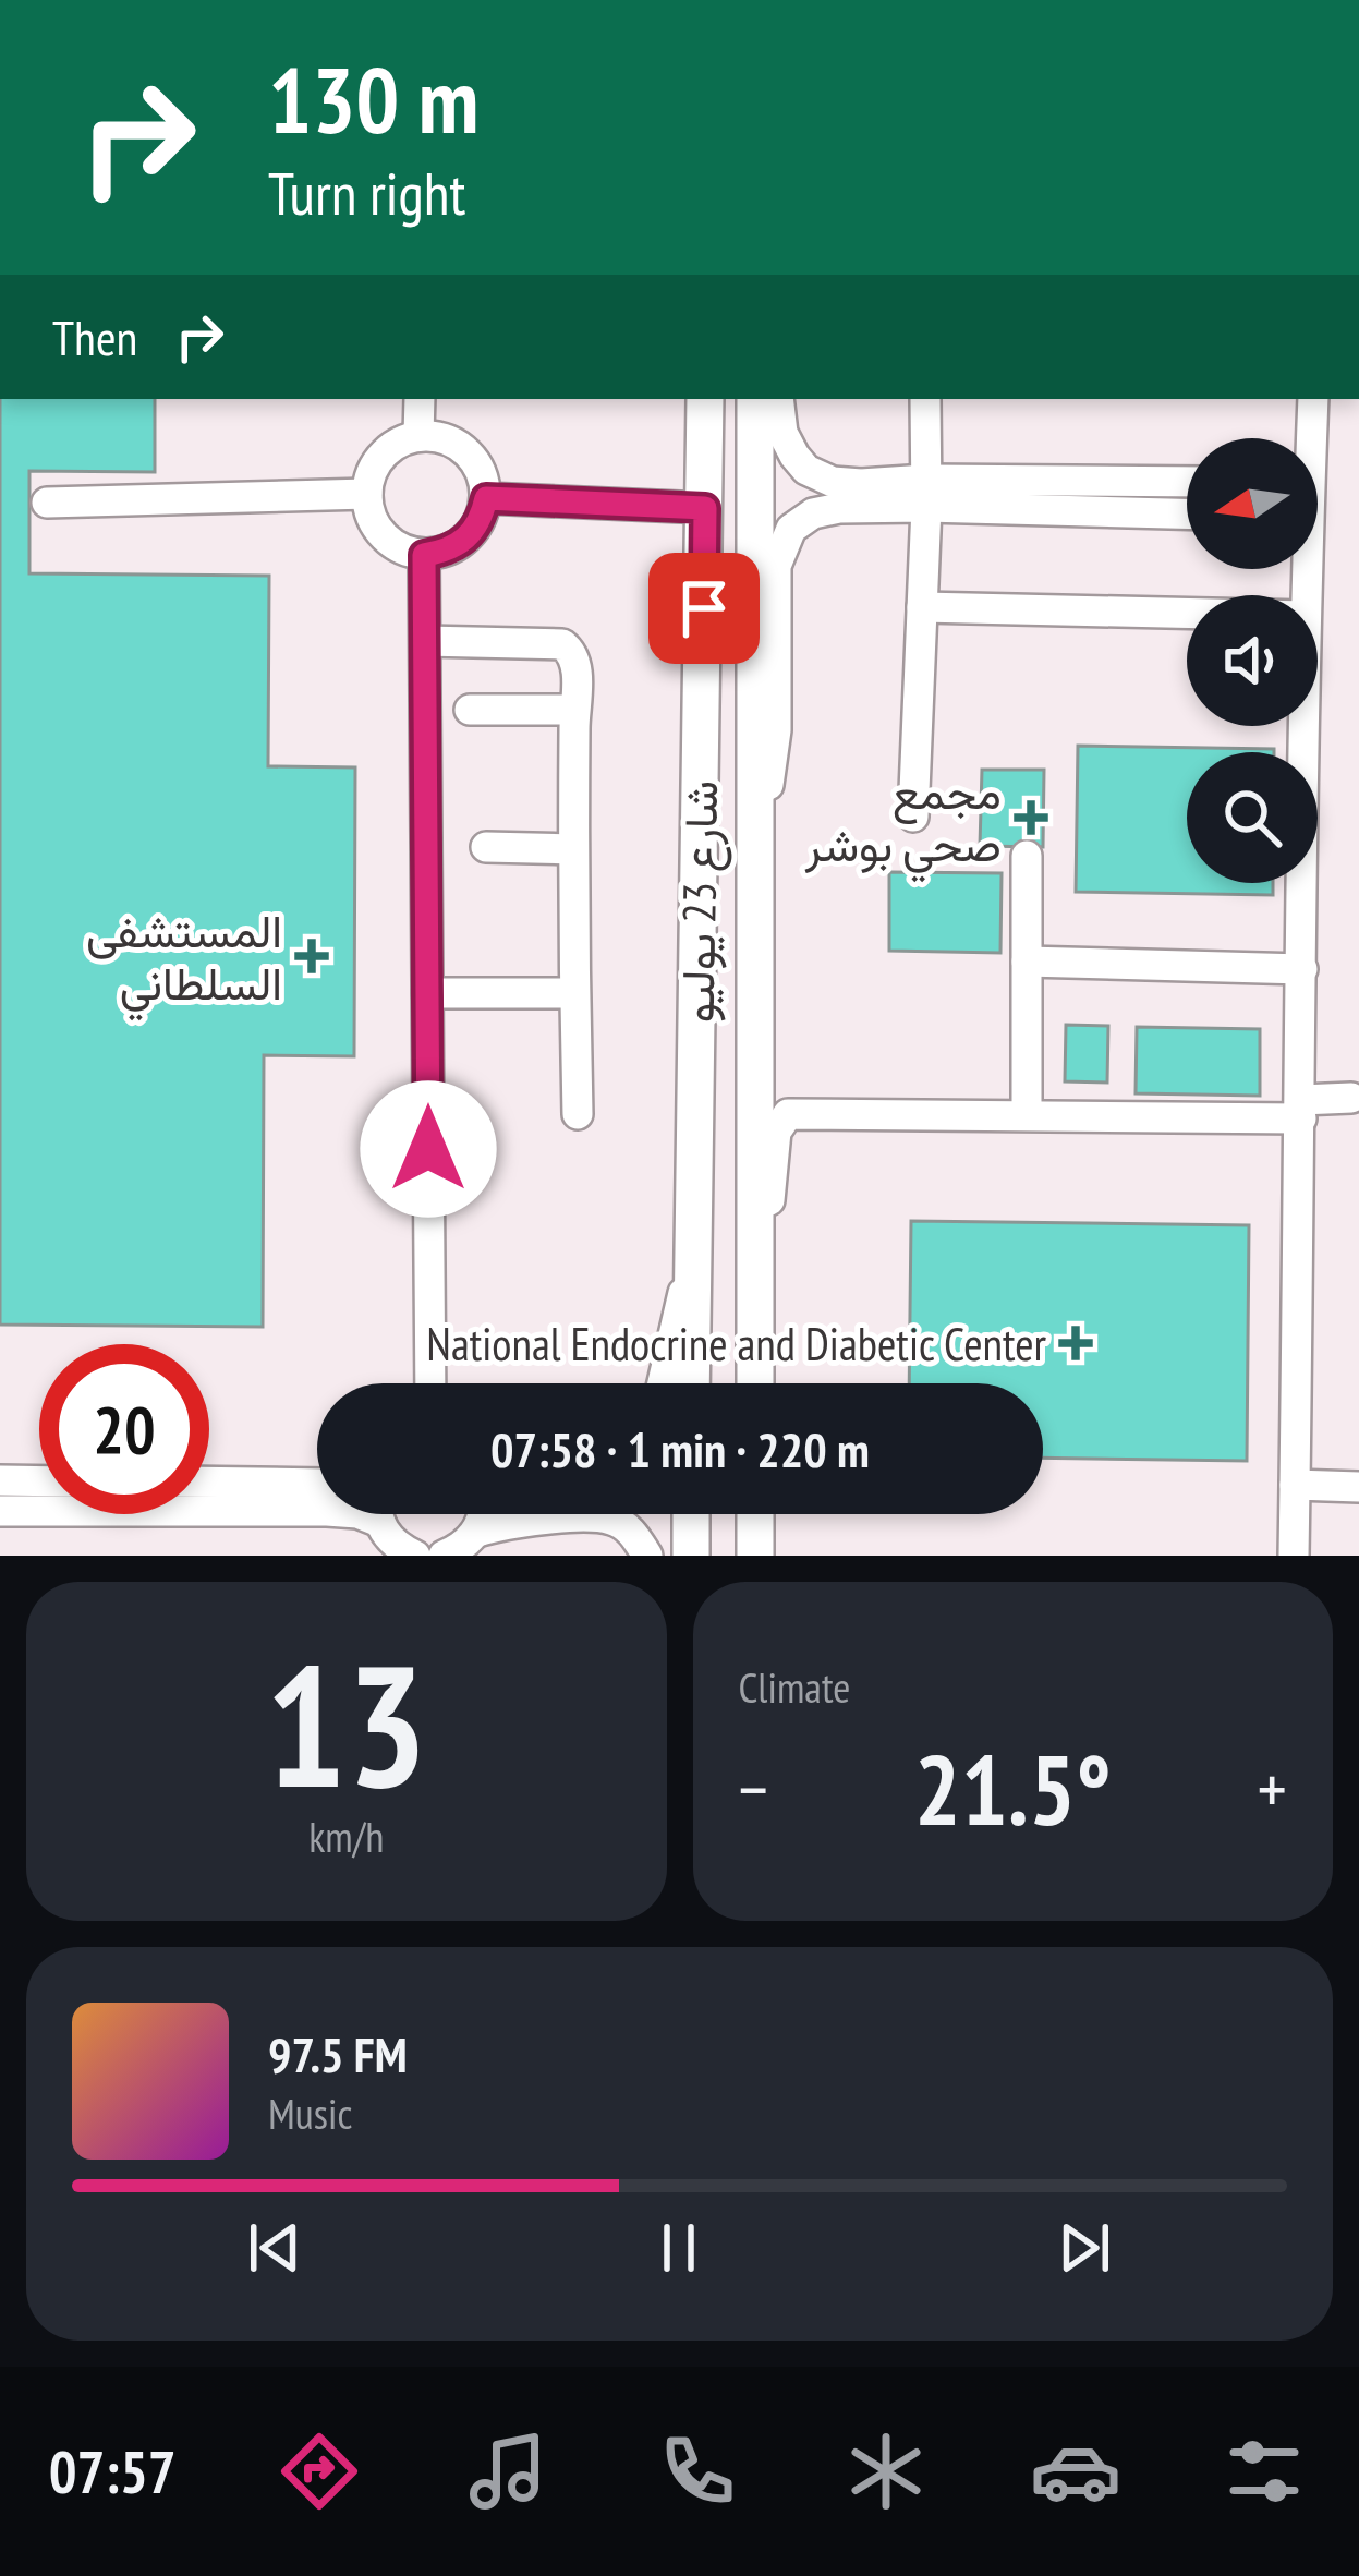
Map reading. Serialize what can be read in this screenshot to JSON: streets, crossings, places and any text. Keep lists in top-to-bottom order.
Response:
{
  "streets": {
    "main road": ["شارع 23 يوليو"]
  },
  "places": {
    "health": ["مجمع صحي بوشر", "المستشفى السلطاني", "National Endocrine and Diabetic Center"]
  },
  "north": "left",
  "page": {
    "turn": ["130 m", "Turn right"],
    "then": "Then",
    "limit": "20",
    "trip": "07:58 · 1 min · 220 m",
    "tile": [
      ["13", "km/h"],
      "Climate"
    ],
    "heat": ["−", "21.5°", "+"],
    "song": ["97.5 FM", "Music"],
    "tabs": "07:57"
  }
}
